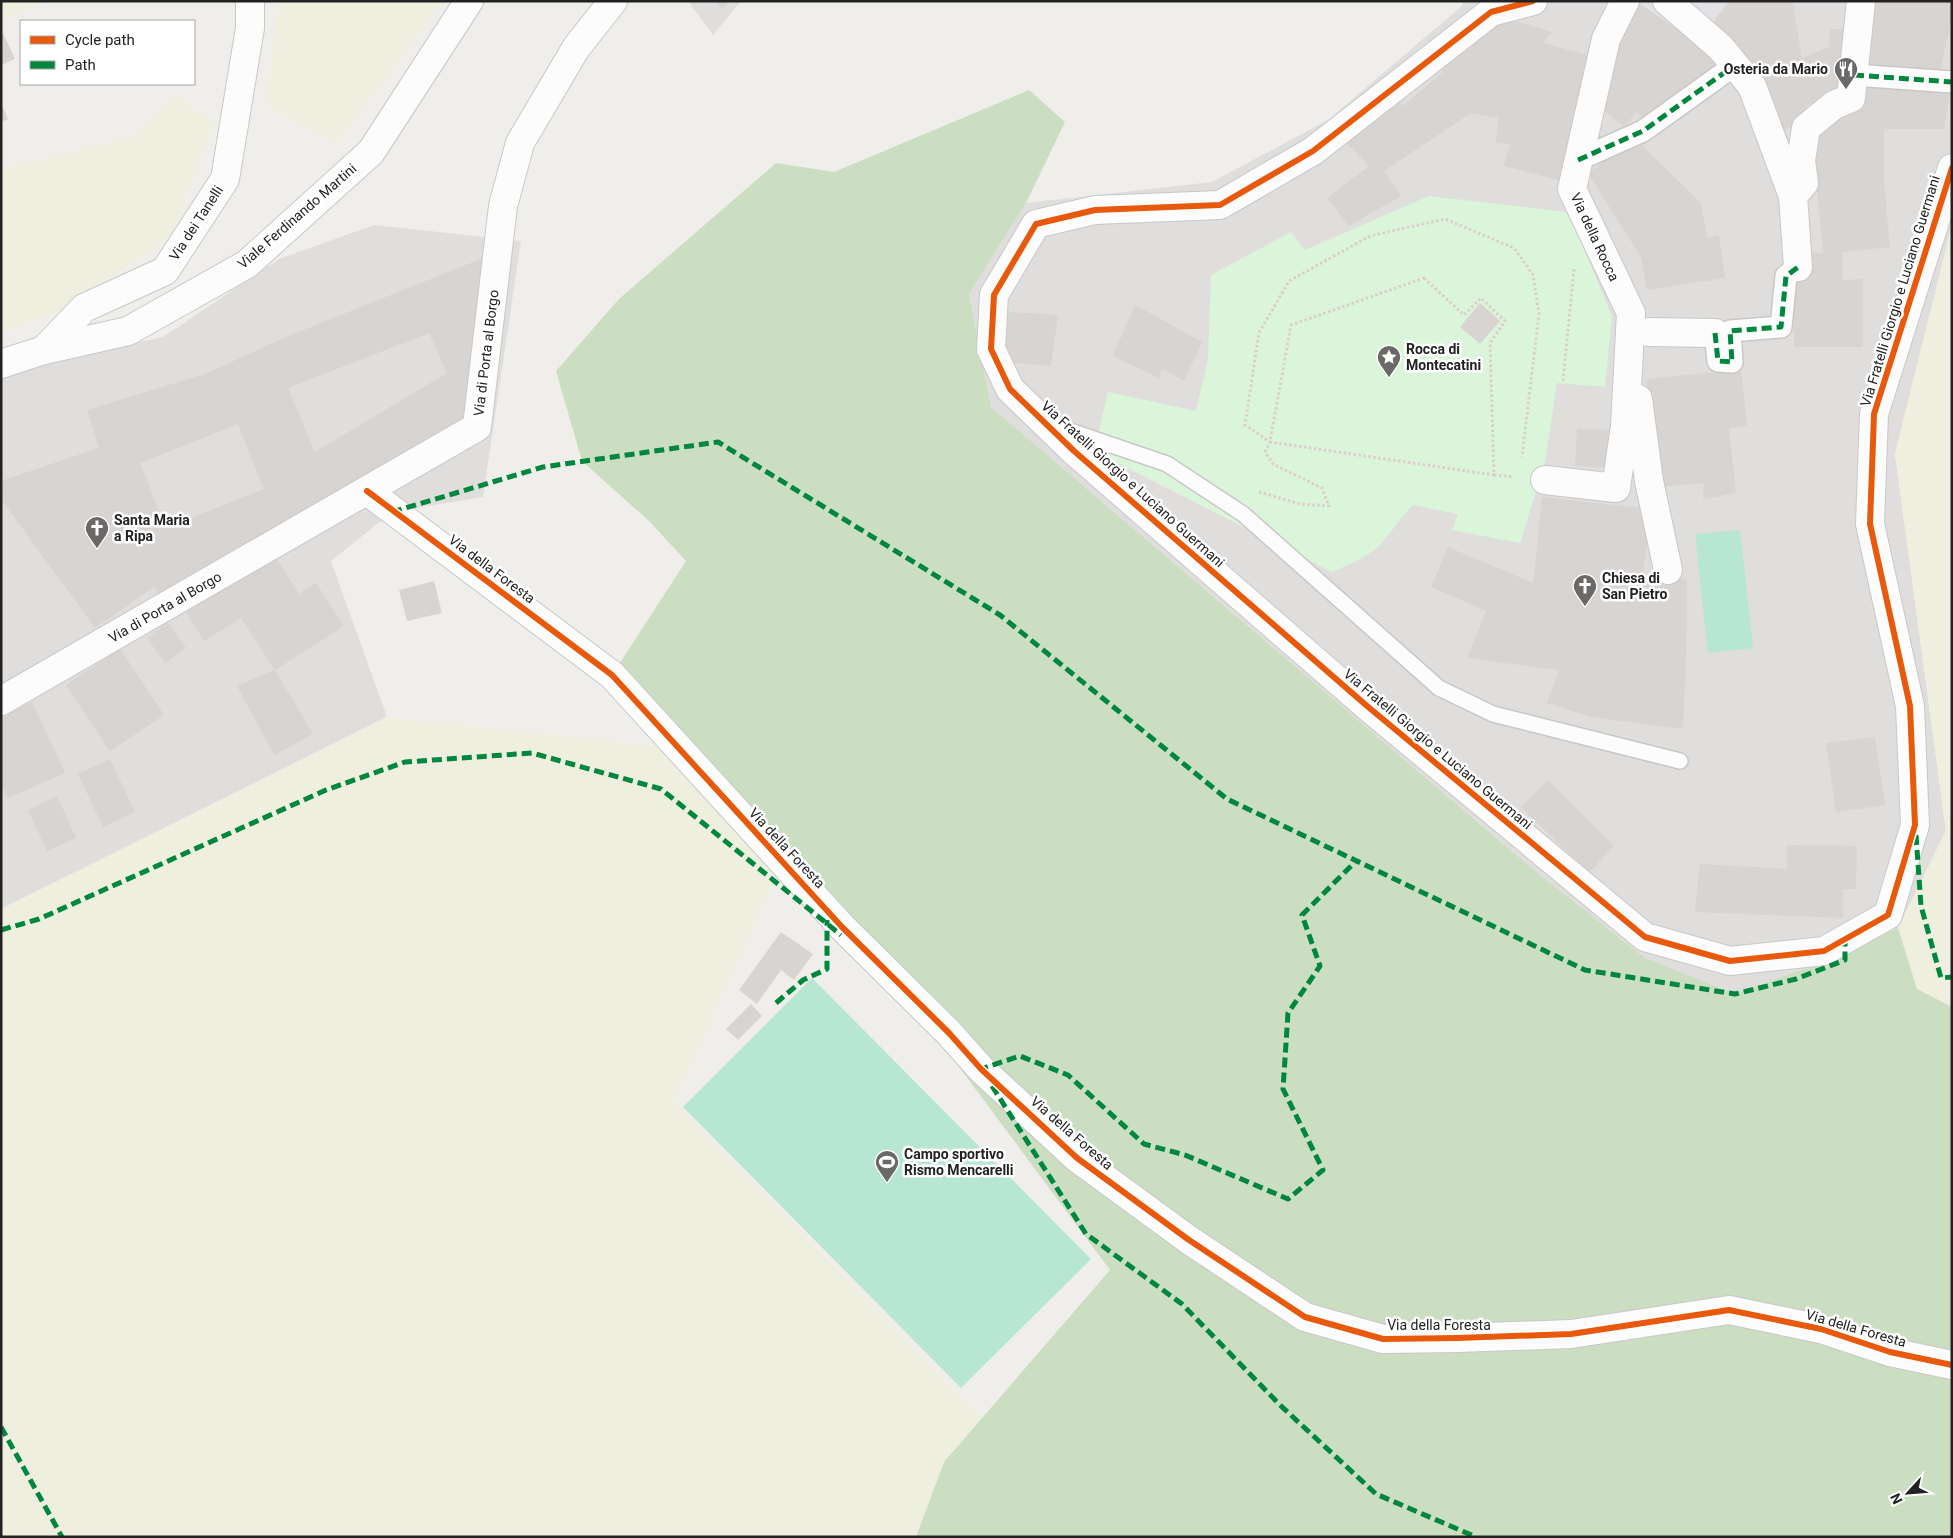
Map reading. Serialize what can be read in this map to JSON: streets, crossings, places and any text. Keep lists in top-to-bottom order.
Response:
{
  "streets": {
    "street": [
      "Viale Ferdinando Martini",
      "Via dei Tanelli",
      "Via della Rocca",
      "Via Fratelli Giorgio e Luciano Guermani",
      "Via di Porta al Borgo",
      "Via della Foresta"
    ]
  },
  "crossings": [
    ["Viale Ferdinando Martini", "Via dei Tanelli"],
    ["Via di Porta al Borgo", "Via della Foresta"]
  ],
  "places": {
    "restaurant": ["Osteria da Mario"],
    "place": ["Rocca di Montecatini"],
    "church": ["Santa Maria a Ripa", "Chiesa di San Pietro"],
    "sports": ["Campo sportivo Rismo Mencarelli"]
  },
  "legend": ["Cycle path", "Path"],
  "north": "bottom left"
}
